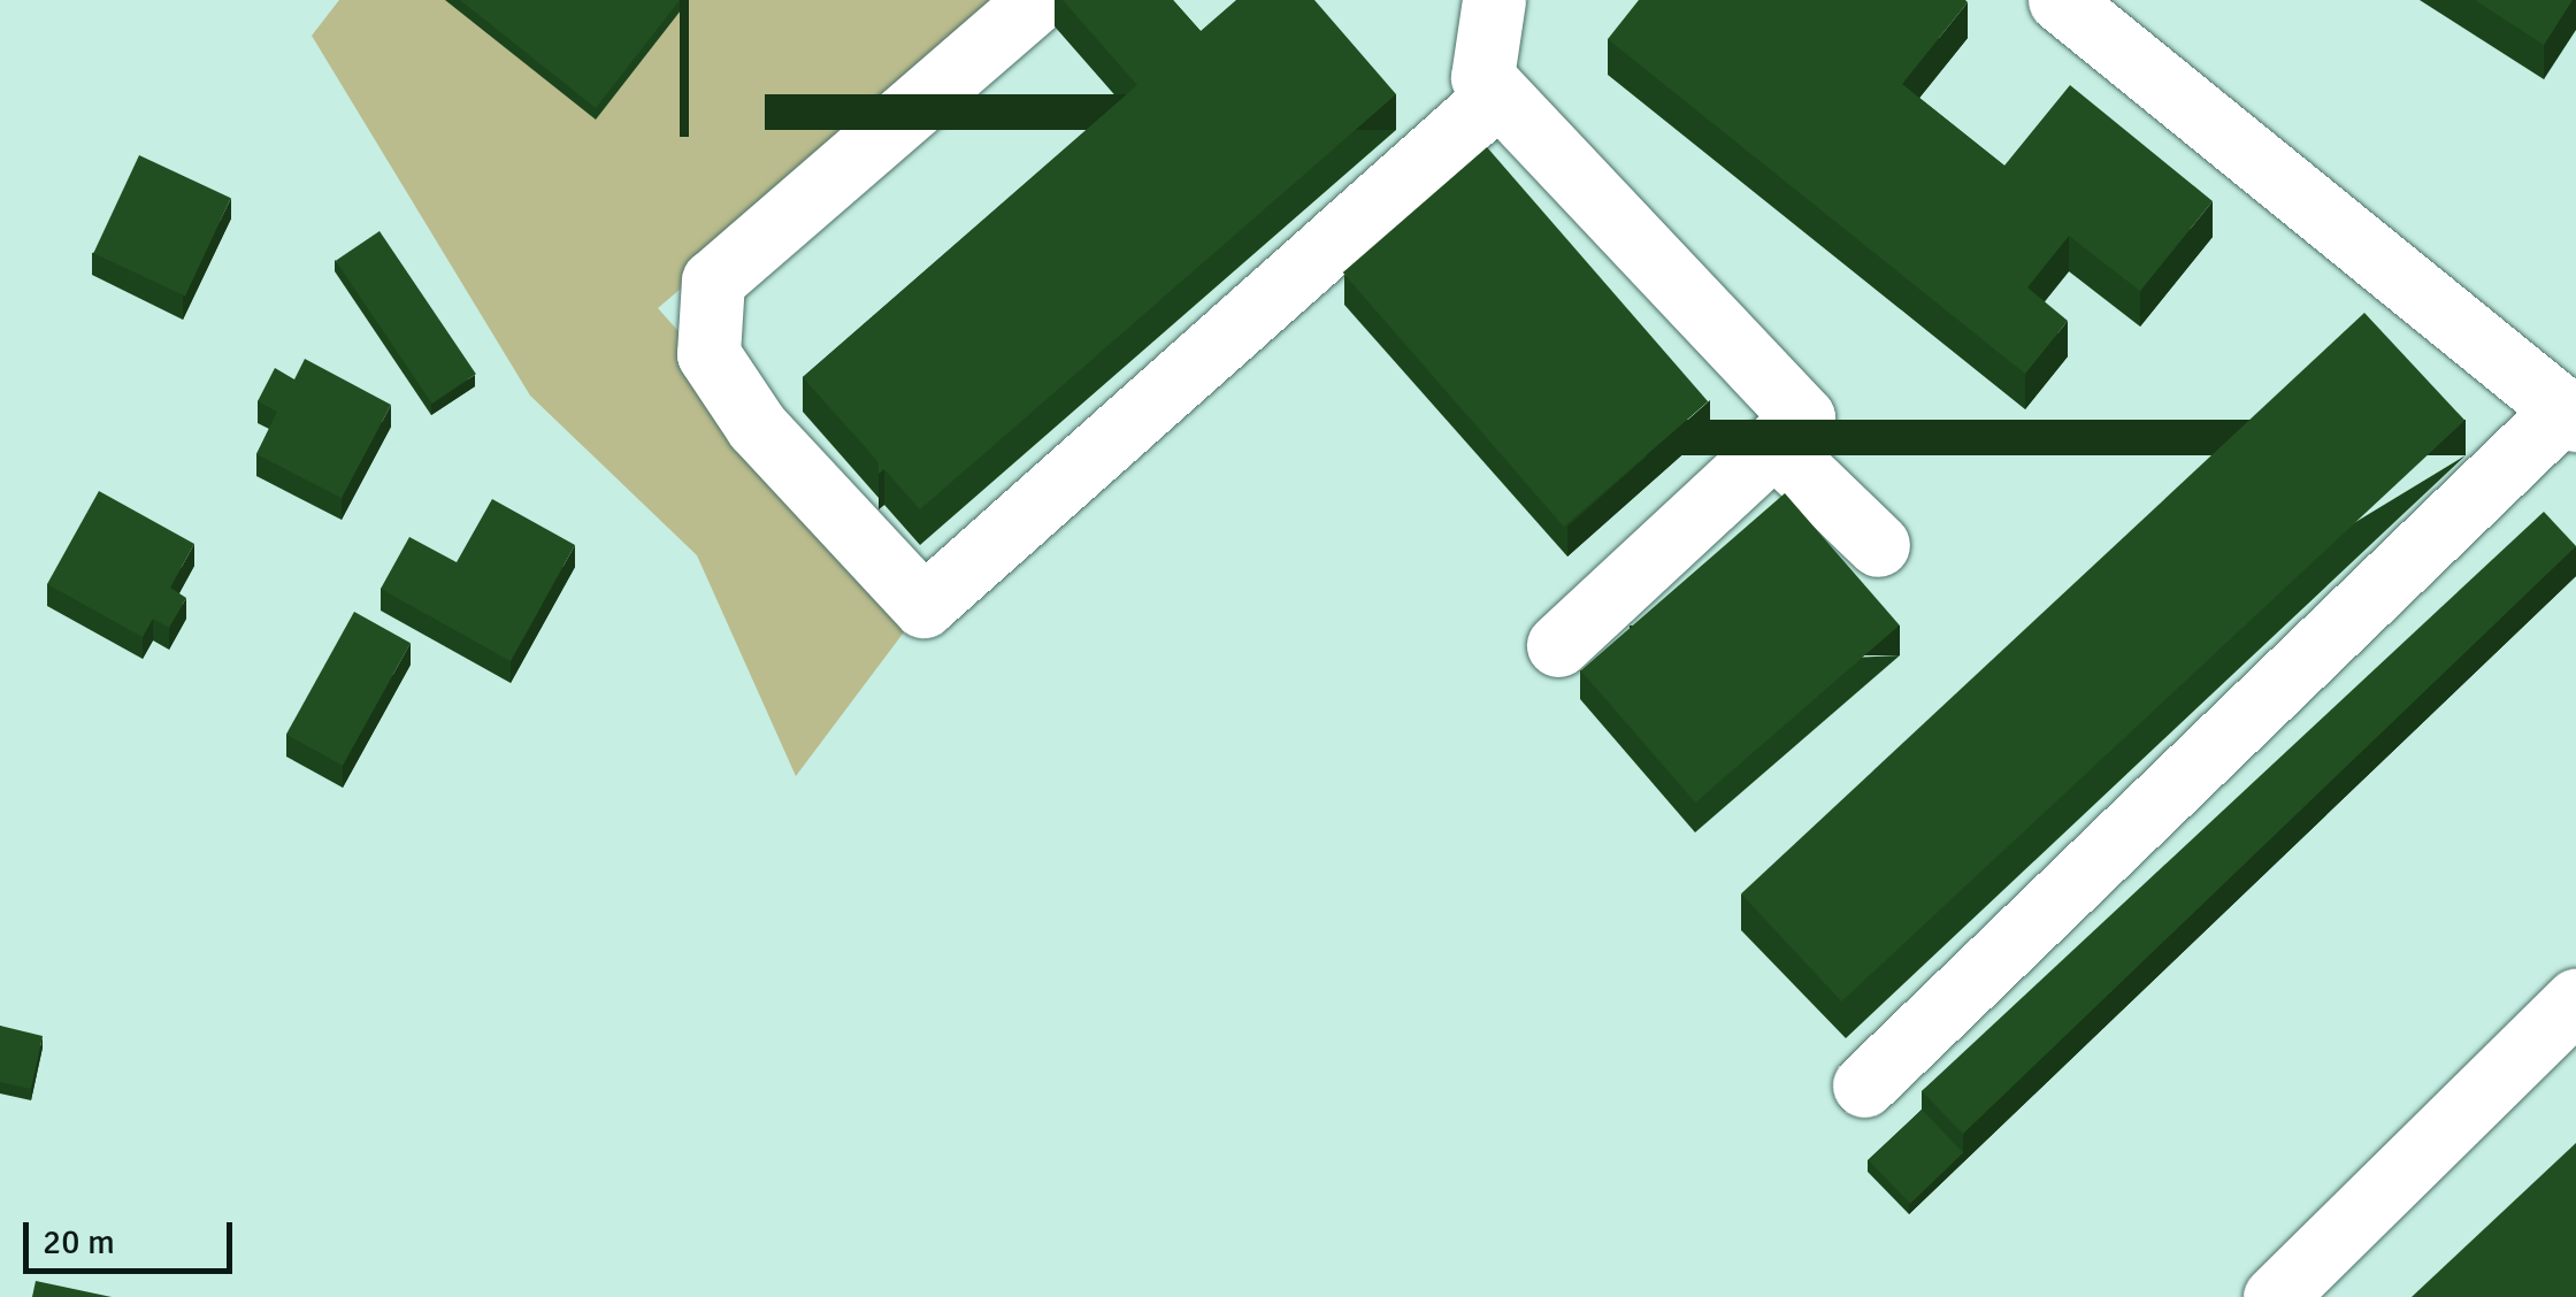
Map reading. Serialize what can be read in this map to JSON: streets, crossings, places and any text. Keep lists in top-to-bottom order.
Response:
{
  "scale_bar": "20 m"
}
